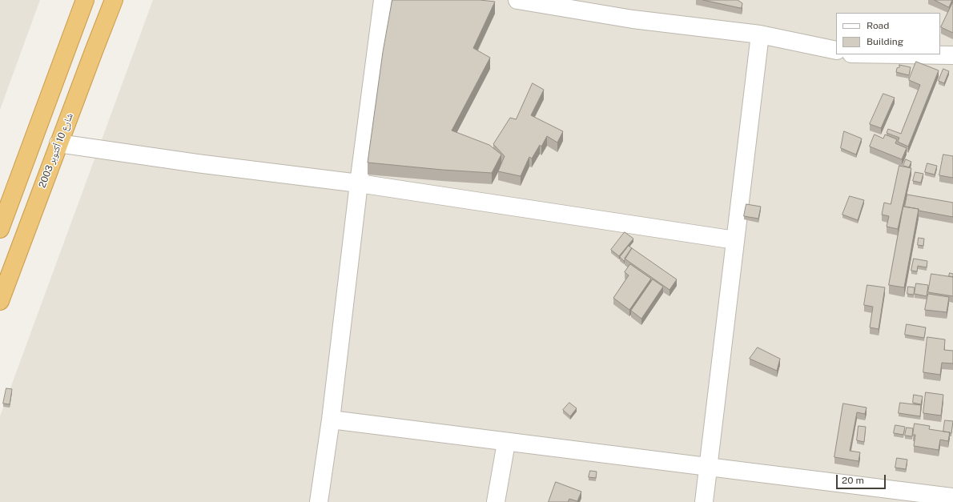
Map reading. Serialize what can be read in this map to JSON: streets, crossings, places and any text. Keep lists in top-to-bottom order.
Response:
{
  "streets": {
    "highway": ["شارع 10 أكتوبر 2003"]
  },
  "legend": ["Road", "Building"],
  "scale_bar": "20 m"
}
